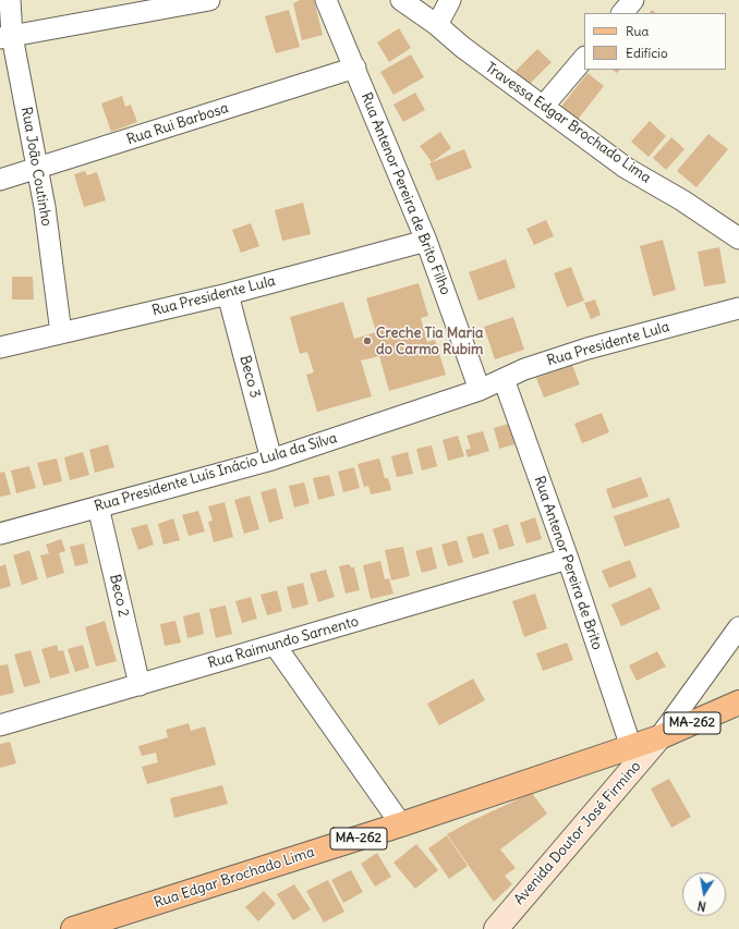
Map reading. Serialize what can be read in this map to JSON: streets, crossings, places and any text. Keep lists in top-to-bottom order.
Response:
{
  "streets": {
    "main road": ["MA-262", "Rua Edgar Brochado Lima"],
    "street": [
      "Travessa Edgar Brochado Lima",
      "Rua Rui Barbosa",
      "Rua João Coutinho",
      "Rua Antenor Pereira de Brito Filho",
      "Rua Presidente Lula",
      "Beco 3",
      "Rua Presidente Luís Inácio Lula da Silva",
      "Rua Antenor Pereira de Brito",
      "Beco 2",
      "Rua Raimundo Sarnento",
      "Avenida Doutor José Firmino"
    ]
  },
  "crossings": [
    ["Rua Rui Barbosa", "Rua João Coutinho"],
    ["Rua Rui Barbosa", "Rua Antenor Pereira de Brito Filho"],
    ["Rua João Coutinho", "Rua Presidente Lula"],
    ["Rua Antenor Pereira de Brito Filho", "Rua Presidente Lula"],
    ["Rua Antenor Pereira de Brito Filho", "Rua Presidente Luís Inácio Lula da Silva"],
    ["Rua Presidente Lula", "Beco 3"],
    ["Rua Presidente Lula", "Rua Presidente Luís Inácio Lula da Silva"],
    ["Rua Presidente Lula", "Rua Antenor Pereira de Brito"],
    ["Beco 3", "Rua Presidente Luís Inácio Lula da Silva"],
    ["Rua Presidente Luís Inácio Lula da Silva", "Beco 2"],
    ["Rua Antenor Pereira de Brito", "Rua Raimundo Sarnento"],
    ["Rua Antenor Pereira de Brito", "MA-262"],
    ["Rua Antenor Pereira de Brito", "Avenida Doutor José Firmino"],
    ["Rua Antenor Pereira de Brito", "Rua Edgar Brochado Lima"],
    ["Beco 2", "Rua Raimundo Sarnento"],
    ["MA-262", "Avenida Doutor José Firmino"],
    ["MA-262", "Rua Edgar Brochado Lima"],
    ["Avenida Doutor José Firmino", "Rua Edgar Brochado Lima"]
  ],
  "places": ["Creche Tia Maria do Carmo Rubim"],
  "legend": ["Rua", "Edifício"],
  "north": "bottom"
}
